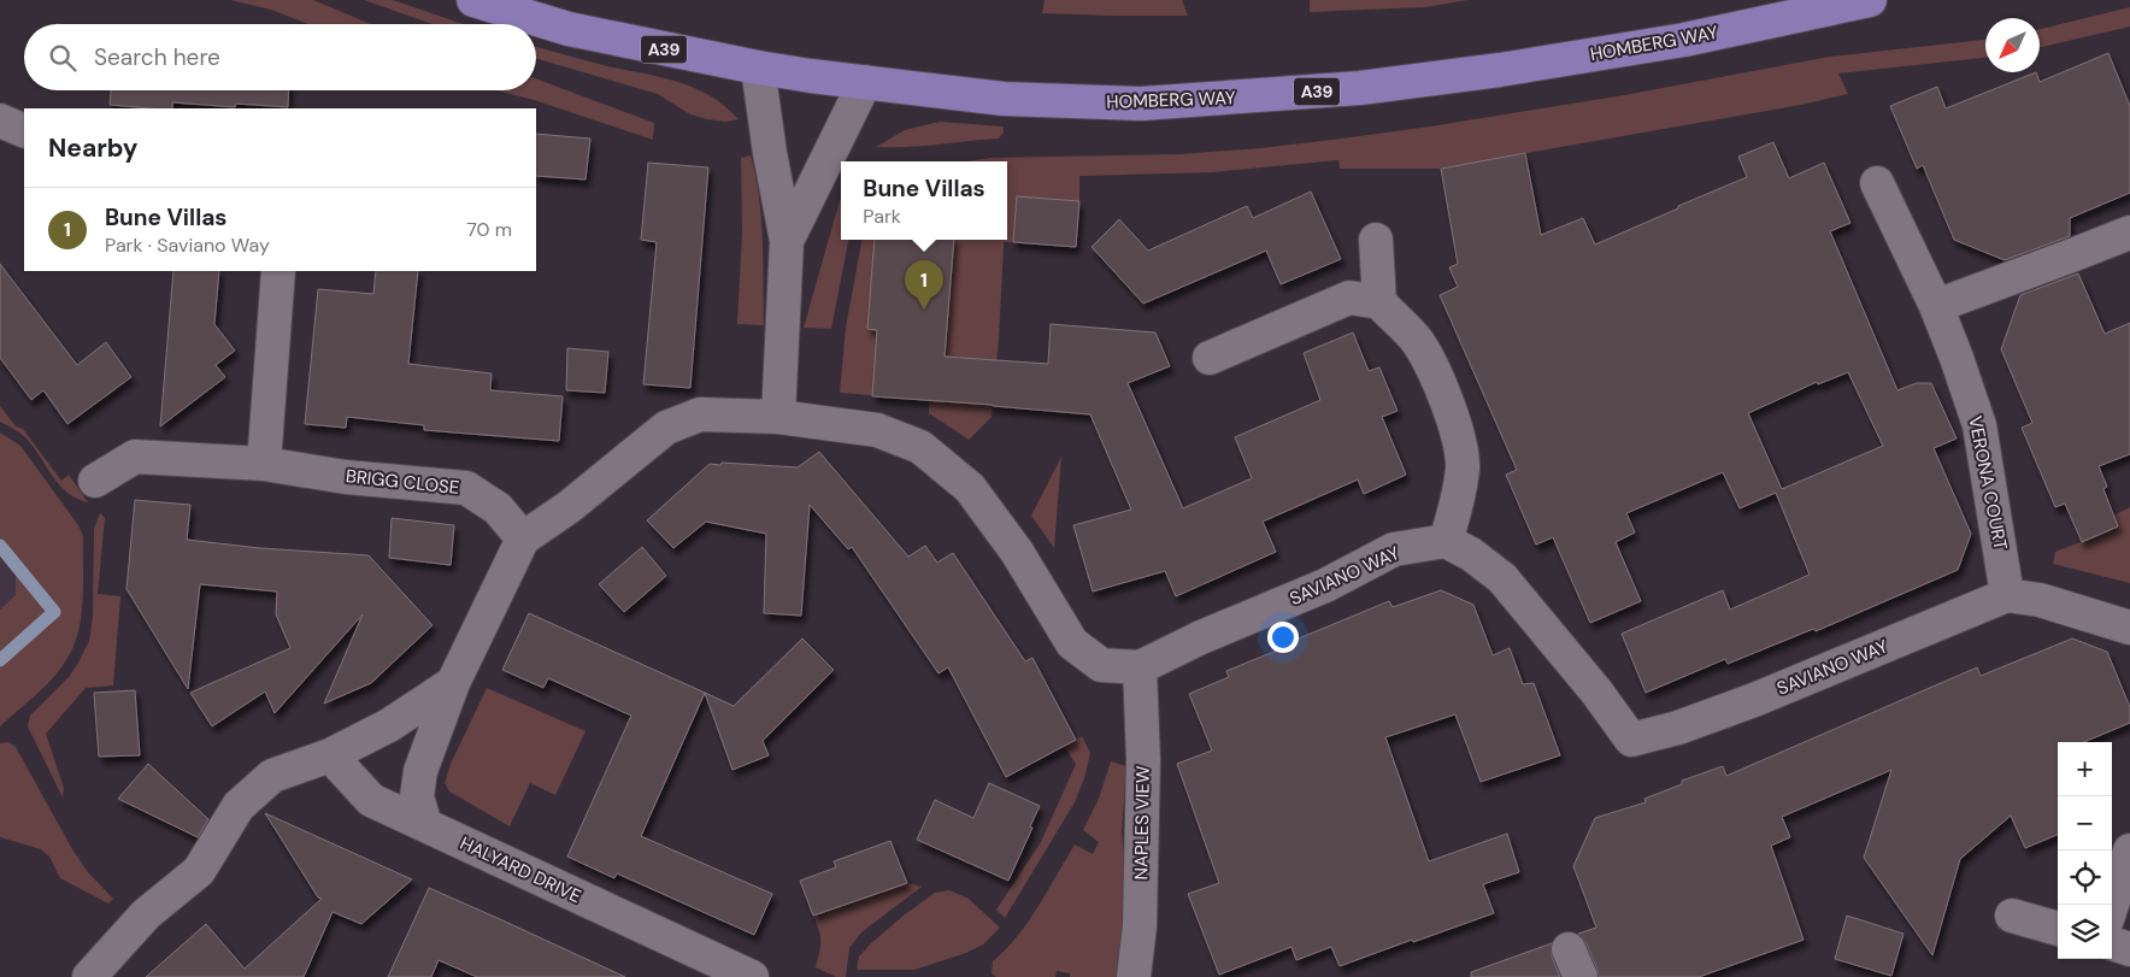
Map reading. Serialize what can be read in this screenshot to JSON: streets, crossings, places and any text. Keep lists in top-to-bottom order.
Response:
{
  "streets": {
    "main road": ["HOMBERG WAY", "A39"],
    "street": [
      "BRIGG CLOSE",
      "VERONA COURT",
      "SAVIANO WAY",
      "NAPLES VIEW",
      "HALYARD DRIVE"
    ]
  },
  "crossings": [
    ["BRIGG CLOSE", "SAVIANO WAY"],
    ["VERONA COURT", "SAVIANO WAY"],
    ["SAVIANO WAY", "NAPLES VIEW"]
  ],
  "north": "bottom left",
  "page": {
    "search": "Search here",
    "heading": "Nearby",
    "popup": ["Bune Villas", "Park"],
    "list": [
      {
        "mark": "1",
        "name": "Bune Villas",
        "note": "Park · Saviano Way",
        "value": "70 m"
      }
    ],
    "pins": "1",
    "map_buttons": ["+", "−"]
  }
}
